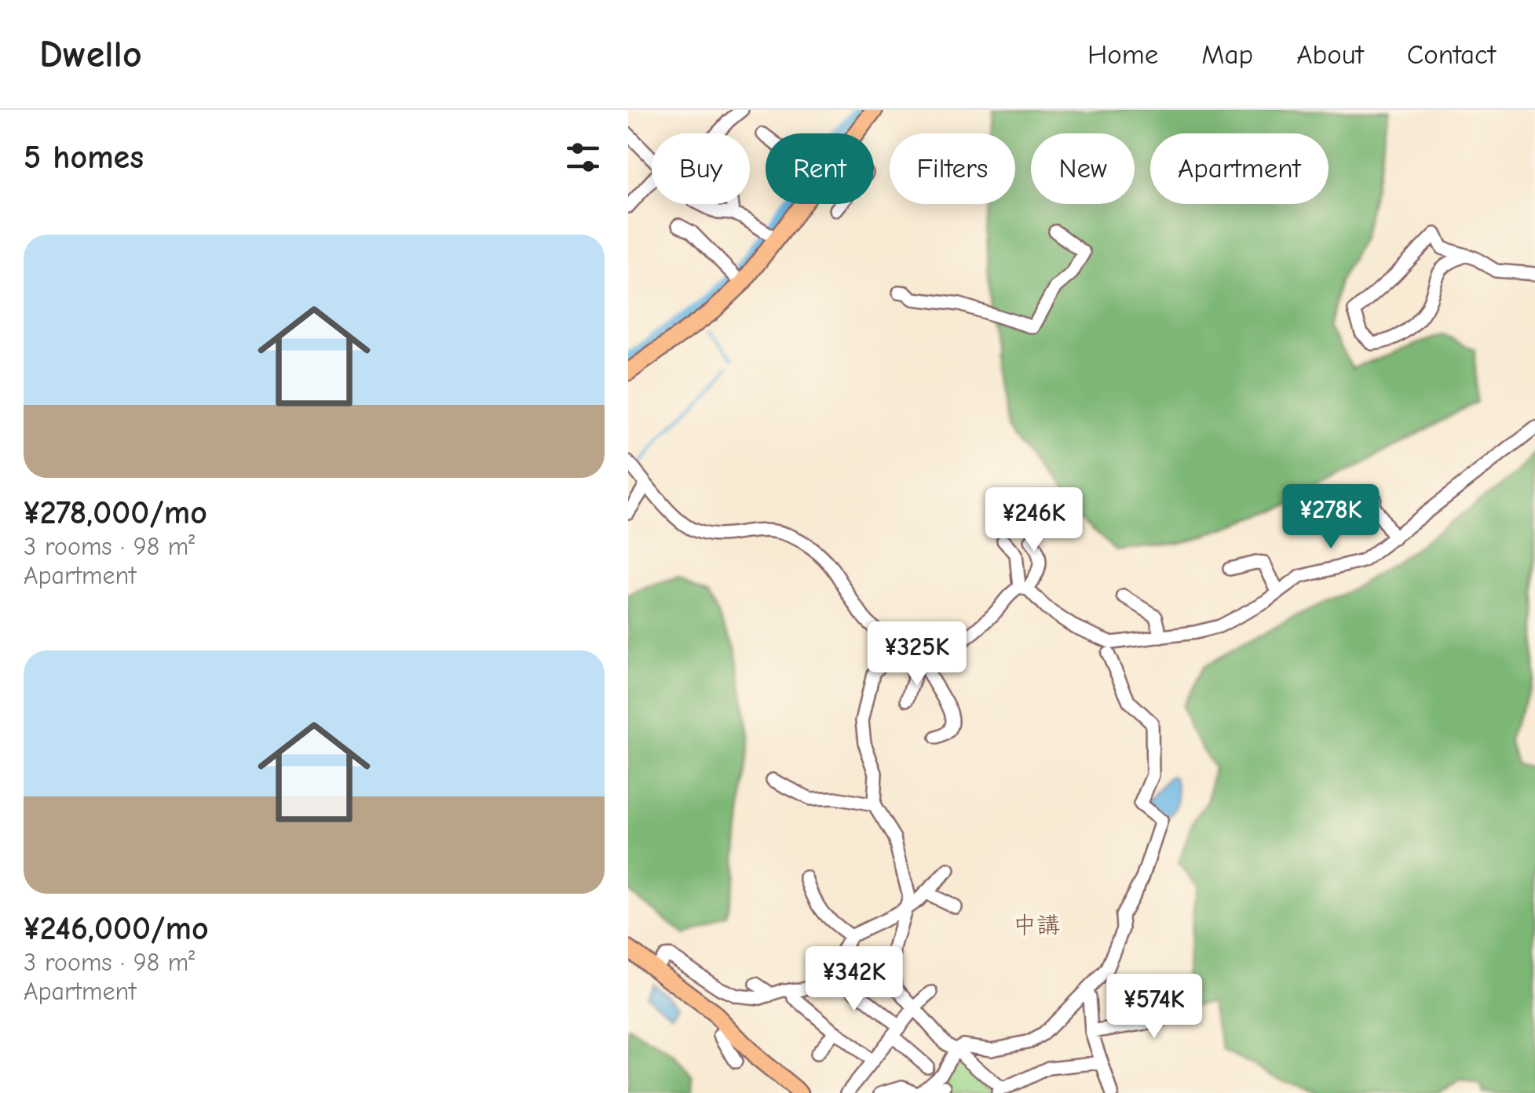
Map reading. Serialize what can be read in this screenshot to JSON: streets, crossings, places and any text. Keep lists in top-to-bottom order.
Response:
{
  "districts": ["中講"],
  "page": {
    "header": "Dwello",
    "nav": [
      "Home",
      "Map",
      "About",
      "Contact"
    ],
    "heading": "5 homes",
    "chip": [
      "Buy",
      "Rent",
      "Filters",
      "New",
      "Apartment"
    ],
    "list": [
      {
        "name": "¥278,000/mo",
        "note": "3 rooms · 98 m² · Apartment"
      },
      {
        "name": "¥246,000/mo",
        "note": "3 rooms · 98 m² · Apartment"
      }
    ],
    "price": [
      "¥278K",
      "¥246K",
      "¥325K",
      "¥342K",
      "¥574K"
    ]
  }
}
